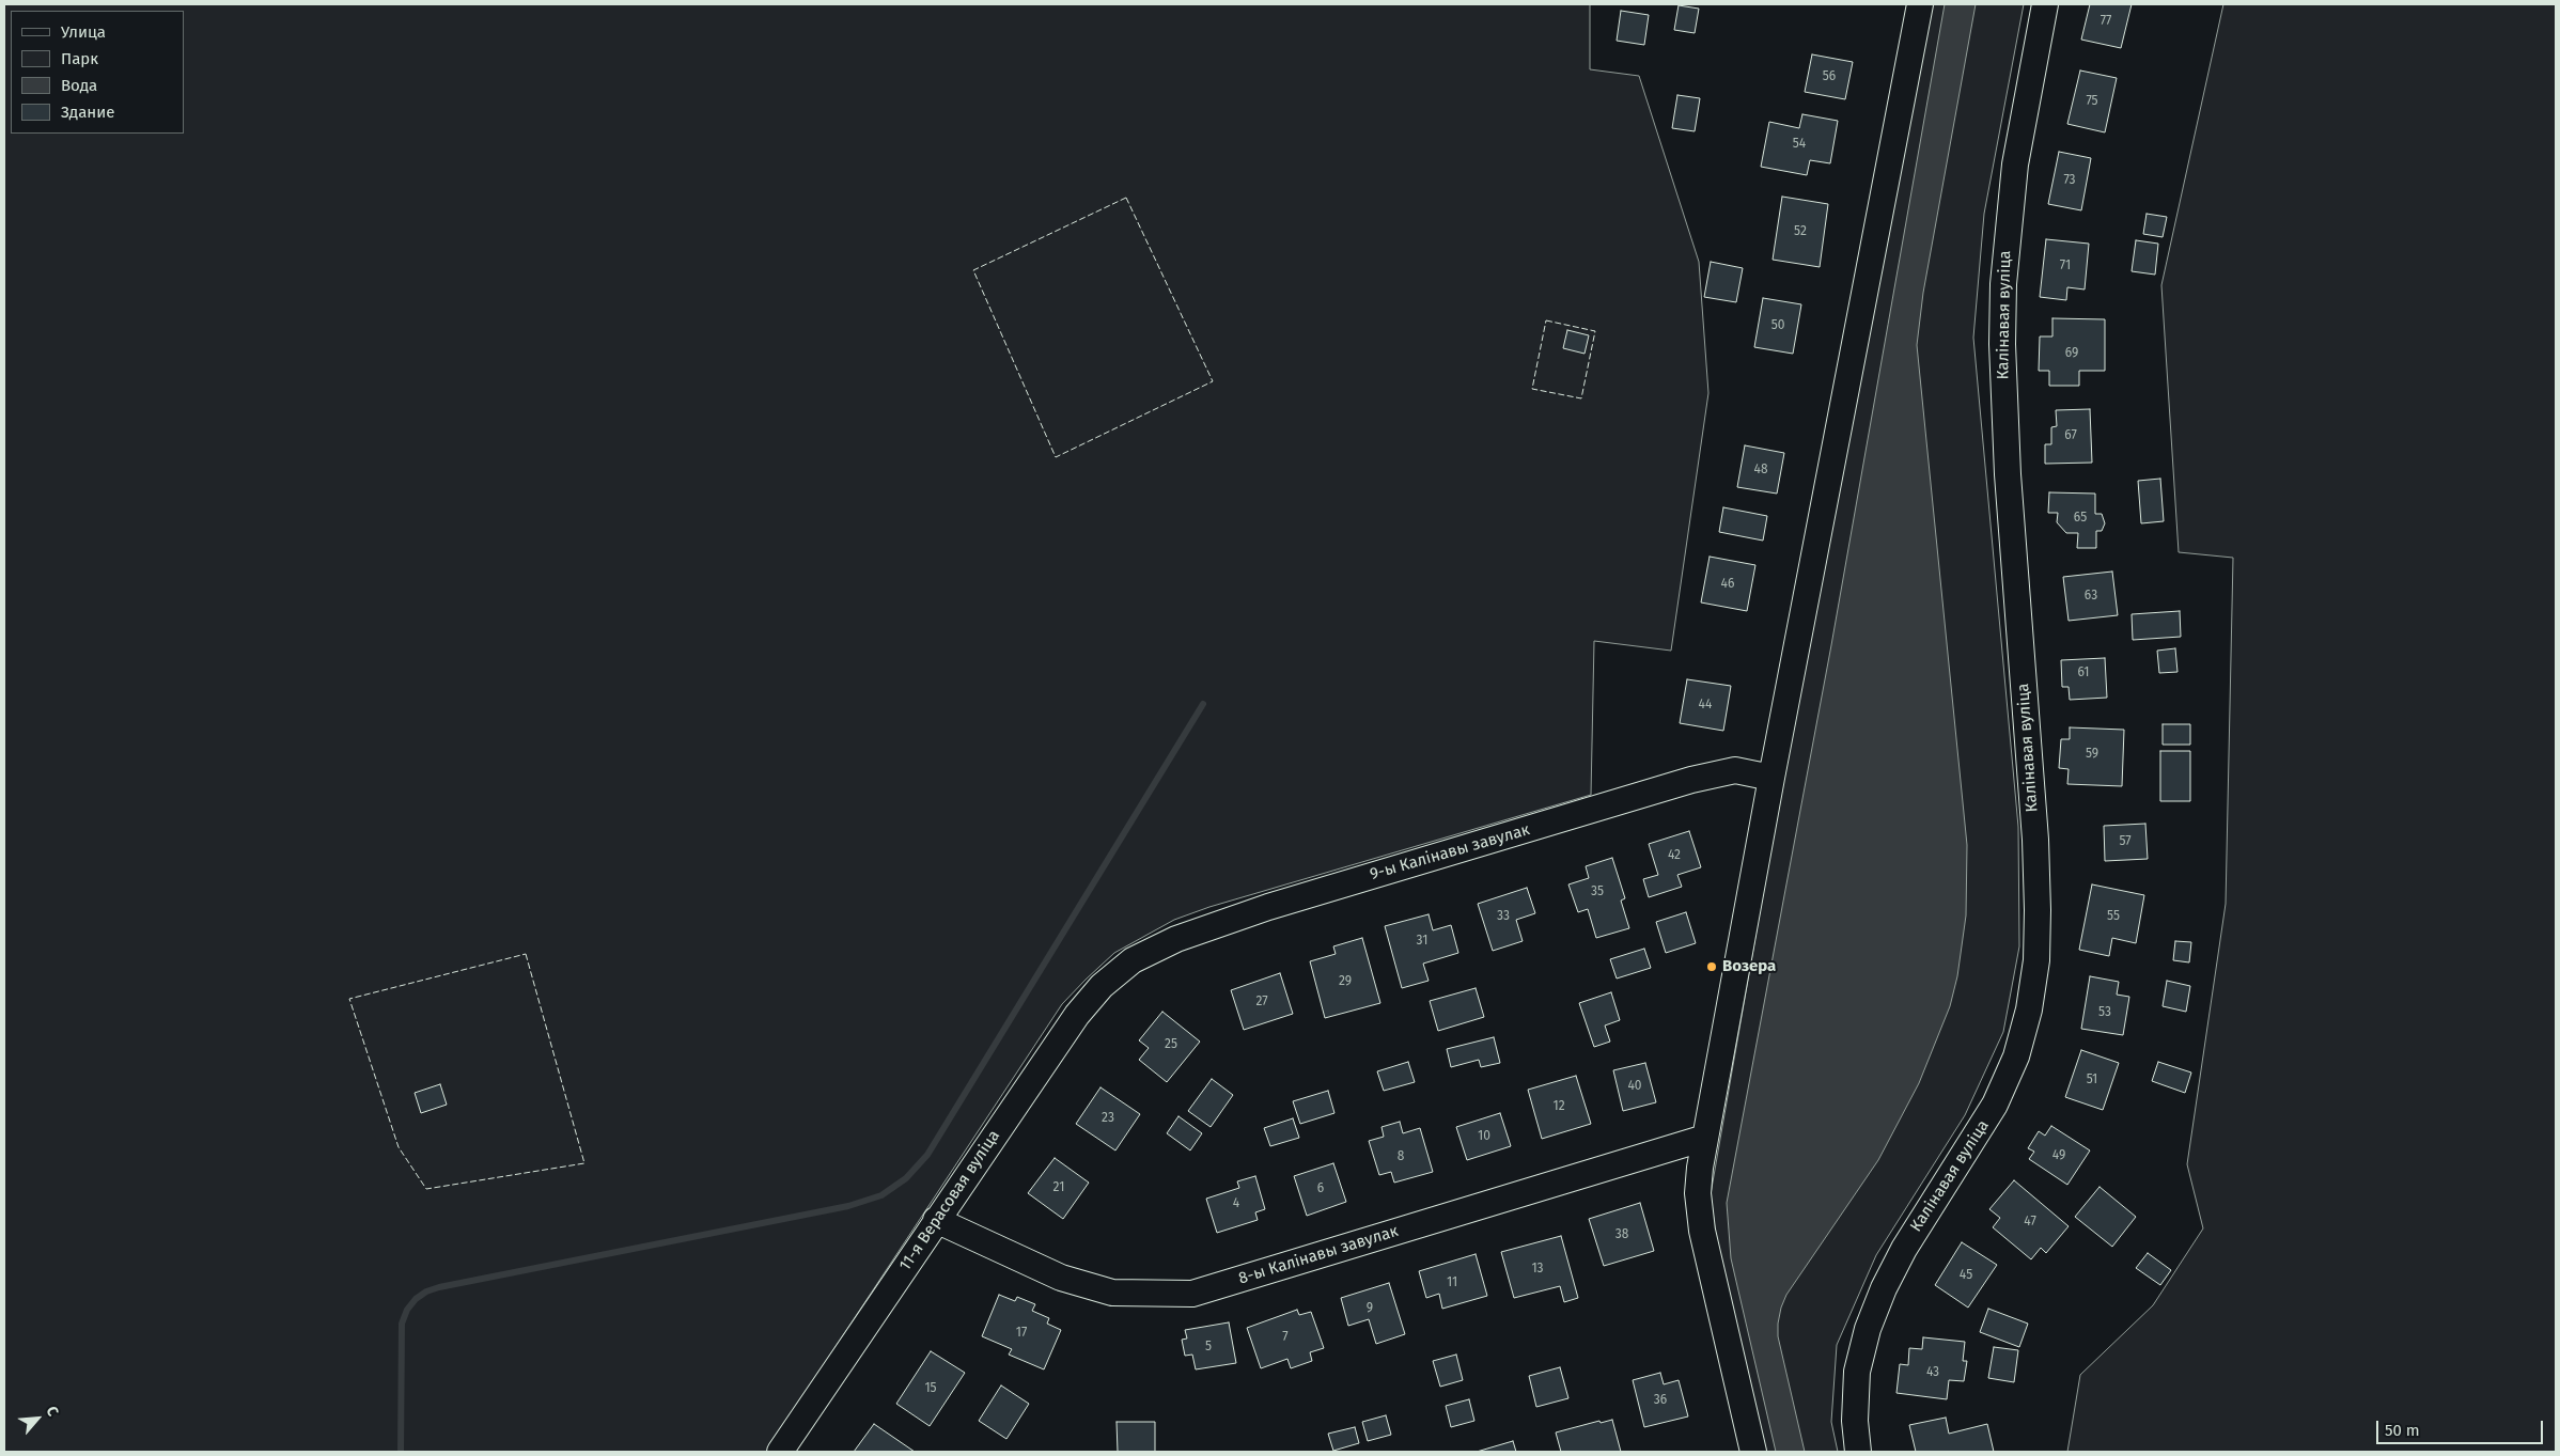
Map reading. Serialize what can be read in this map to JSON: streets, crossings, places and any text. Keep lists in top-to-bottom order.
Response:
{
  "streets": {
    "street": [
      "Калінавая вуліца",
      "9-ы Калінавы завулак",
      "11-я Верасовая вуліца",
      "8-ы Калінавы завулак"
    ]
  },
  "crossings": [
    ["9-ы Калінавы завулак", "11-я Верасовая вуліца"],
    ["11-я Верасовая вуліца", "8-ы Калінавы завулак"]
  ],
  "places": ["Возера"],
  "house_numbers": [
    "77",
    "56",
    "75",
    "54",
    "73",
    "52",
    "71",
    "50",
    "69",
    "67",
    "48",
    "65",
    "46",
    "63",
    "61",
    "44",
    "59",
    "57",
    "42",
    "35",
    "33",
    "55",
    "31",
    "29",
    "27",
    "53",
    "25",
    "51",
    "40",
    "12",
    "23",
    "10",
    "49",
    "8",
    "21",
    "6",
    "4",
    "47",
    "38",
    "13",
    "45",
    "11",
    "9",
    "17",
    "7",
    "5",
    "43",
    "15",
    "36"
  ],
  "legend": [
    "Улица",
    "Парк",
    "Вода",
    "Здание"
  ],
  "scale_bar": "50 m",
  "north": "top right"
}
